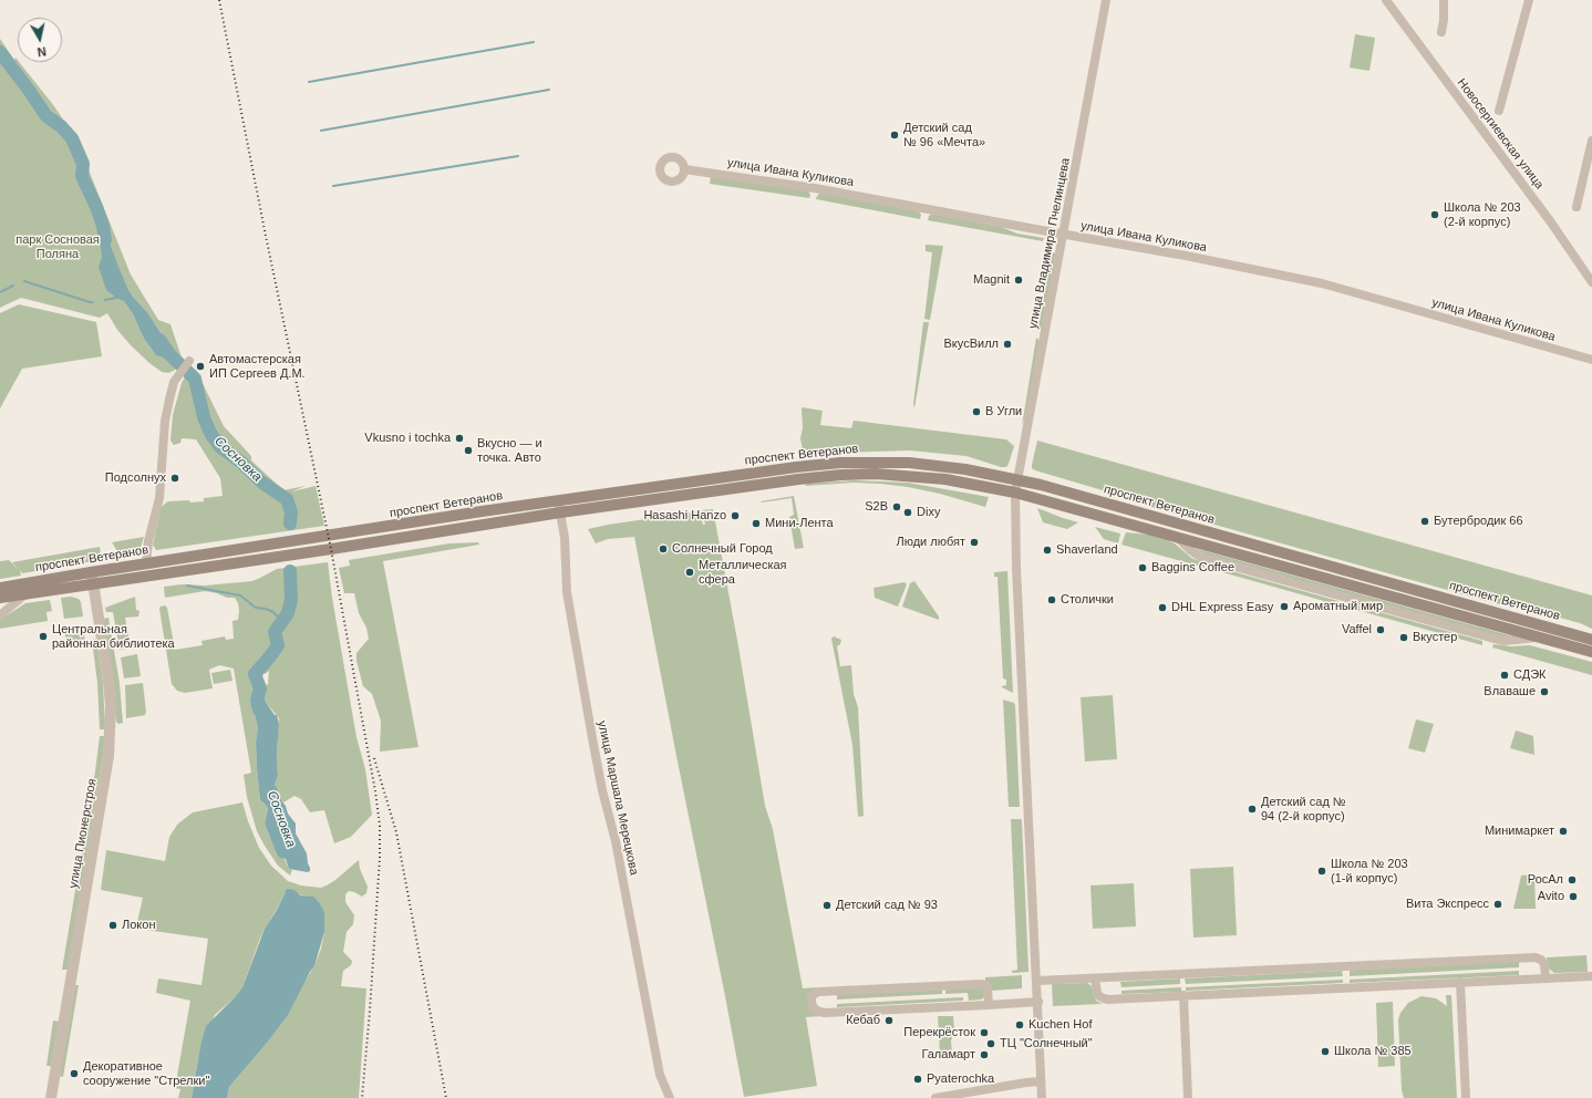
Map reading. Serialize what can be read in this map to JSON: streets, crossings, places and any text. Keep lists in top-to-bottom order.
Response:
{
  "streets": {
    "main road": ["проспект Ветеранов"],
    "street": [
      "Новосергиевская улица",
      "улица Ивана Куликова",
      "улица Владимира Пчелинцева",
      "улица Маршала Мерецкова",
      "улица Пионерстроя"
    ]
  },
  "crossings": [
    ["улица Ивана Куликова", "улица Владимира Пчелинцева"],
    ["улица Владимира Пчелинцева", "проспект Ветеранов"],
    ["проспект Ветеранов", "улица Маршала Мерецкова"],
    ["проспект Ветеранов", "улица Пионерстроя"]
  ],
  "water": ["Сосновка"],
  "parks": ["парк Сосновая Поляна"],
  "places": [
    "Детский сад № 96 «Мечта»",
    "Школа № 203 (2-й корпус)",
    "Magnit",
    "ВкусВилл",
    "Автомастерская ИП Сергеев Д.М.",
    "В Угли",
    "Vkusno i tochka",
    "Вкусно — и точка. Авто",
    "Подсолнух",
    "S2B",
    "Dixy",
    "Hasashi Hanzo",
    "Бутербродик 66",
    "Мини-Лента",
    "Люди любят",
    "Солнечный Город",
    "Shaverland",
    "Baggins Coffee",
    "Металлическая сфера",
    "Столички",
    "Ароматный мир",
    "DHL Express Easy",
    "Vaffel",
    "Центральная районная библиотека",
    "Вкустер",
    "СДЭК",
    "Влаваше",
    "Детский сад № 94 (2-й корпус)",
    "Минимаркет",
    "Школа № 203 (1-й корпус)",
    "РосАл",
    "Avito",
    "Вита Экспресс",
    "Детский сад № 93",
    "Локон",
    "Кебаб",
    "Kuchen Hof",
    "Перекрёсток",
    "ТЦ \"Солнечный\"",
    "Школа № 385",
    "Галамарт",
    "Декоративное сооружение \"Стрелки\"",
    "Pyaterochka"
  ],
  "north": "bottom"
}
